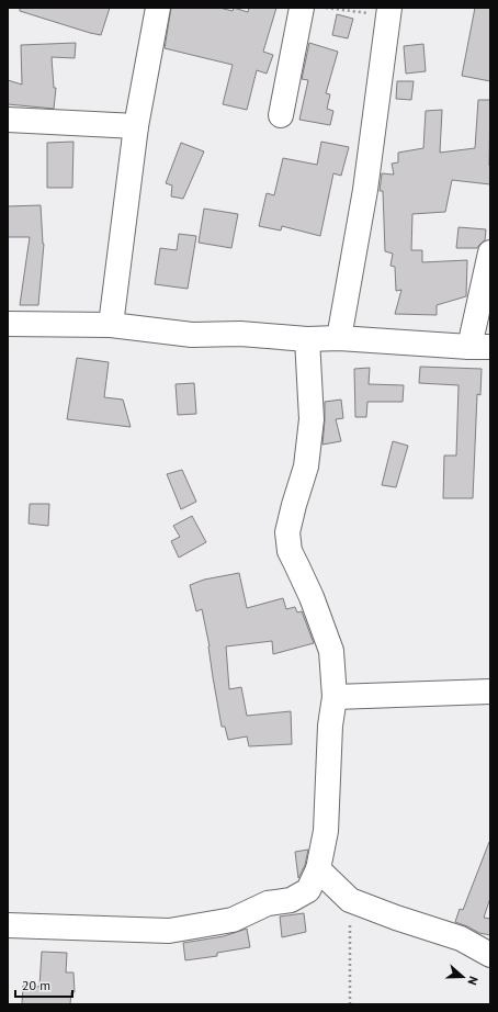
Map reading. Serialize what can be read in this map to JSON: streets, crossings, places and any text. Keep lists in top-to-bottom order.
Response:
{
  "scale_bar": "20 m",
  "north": "right"
}
